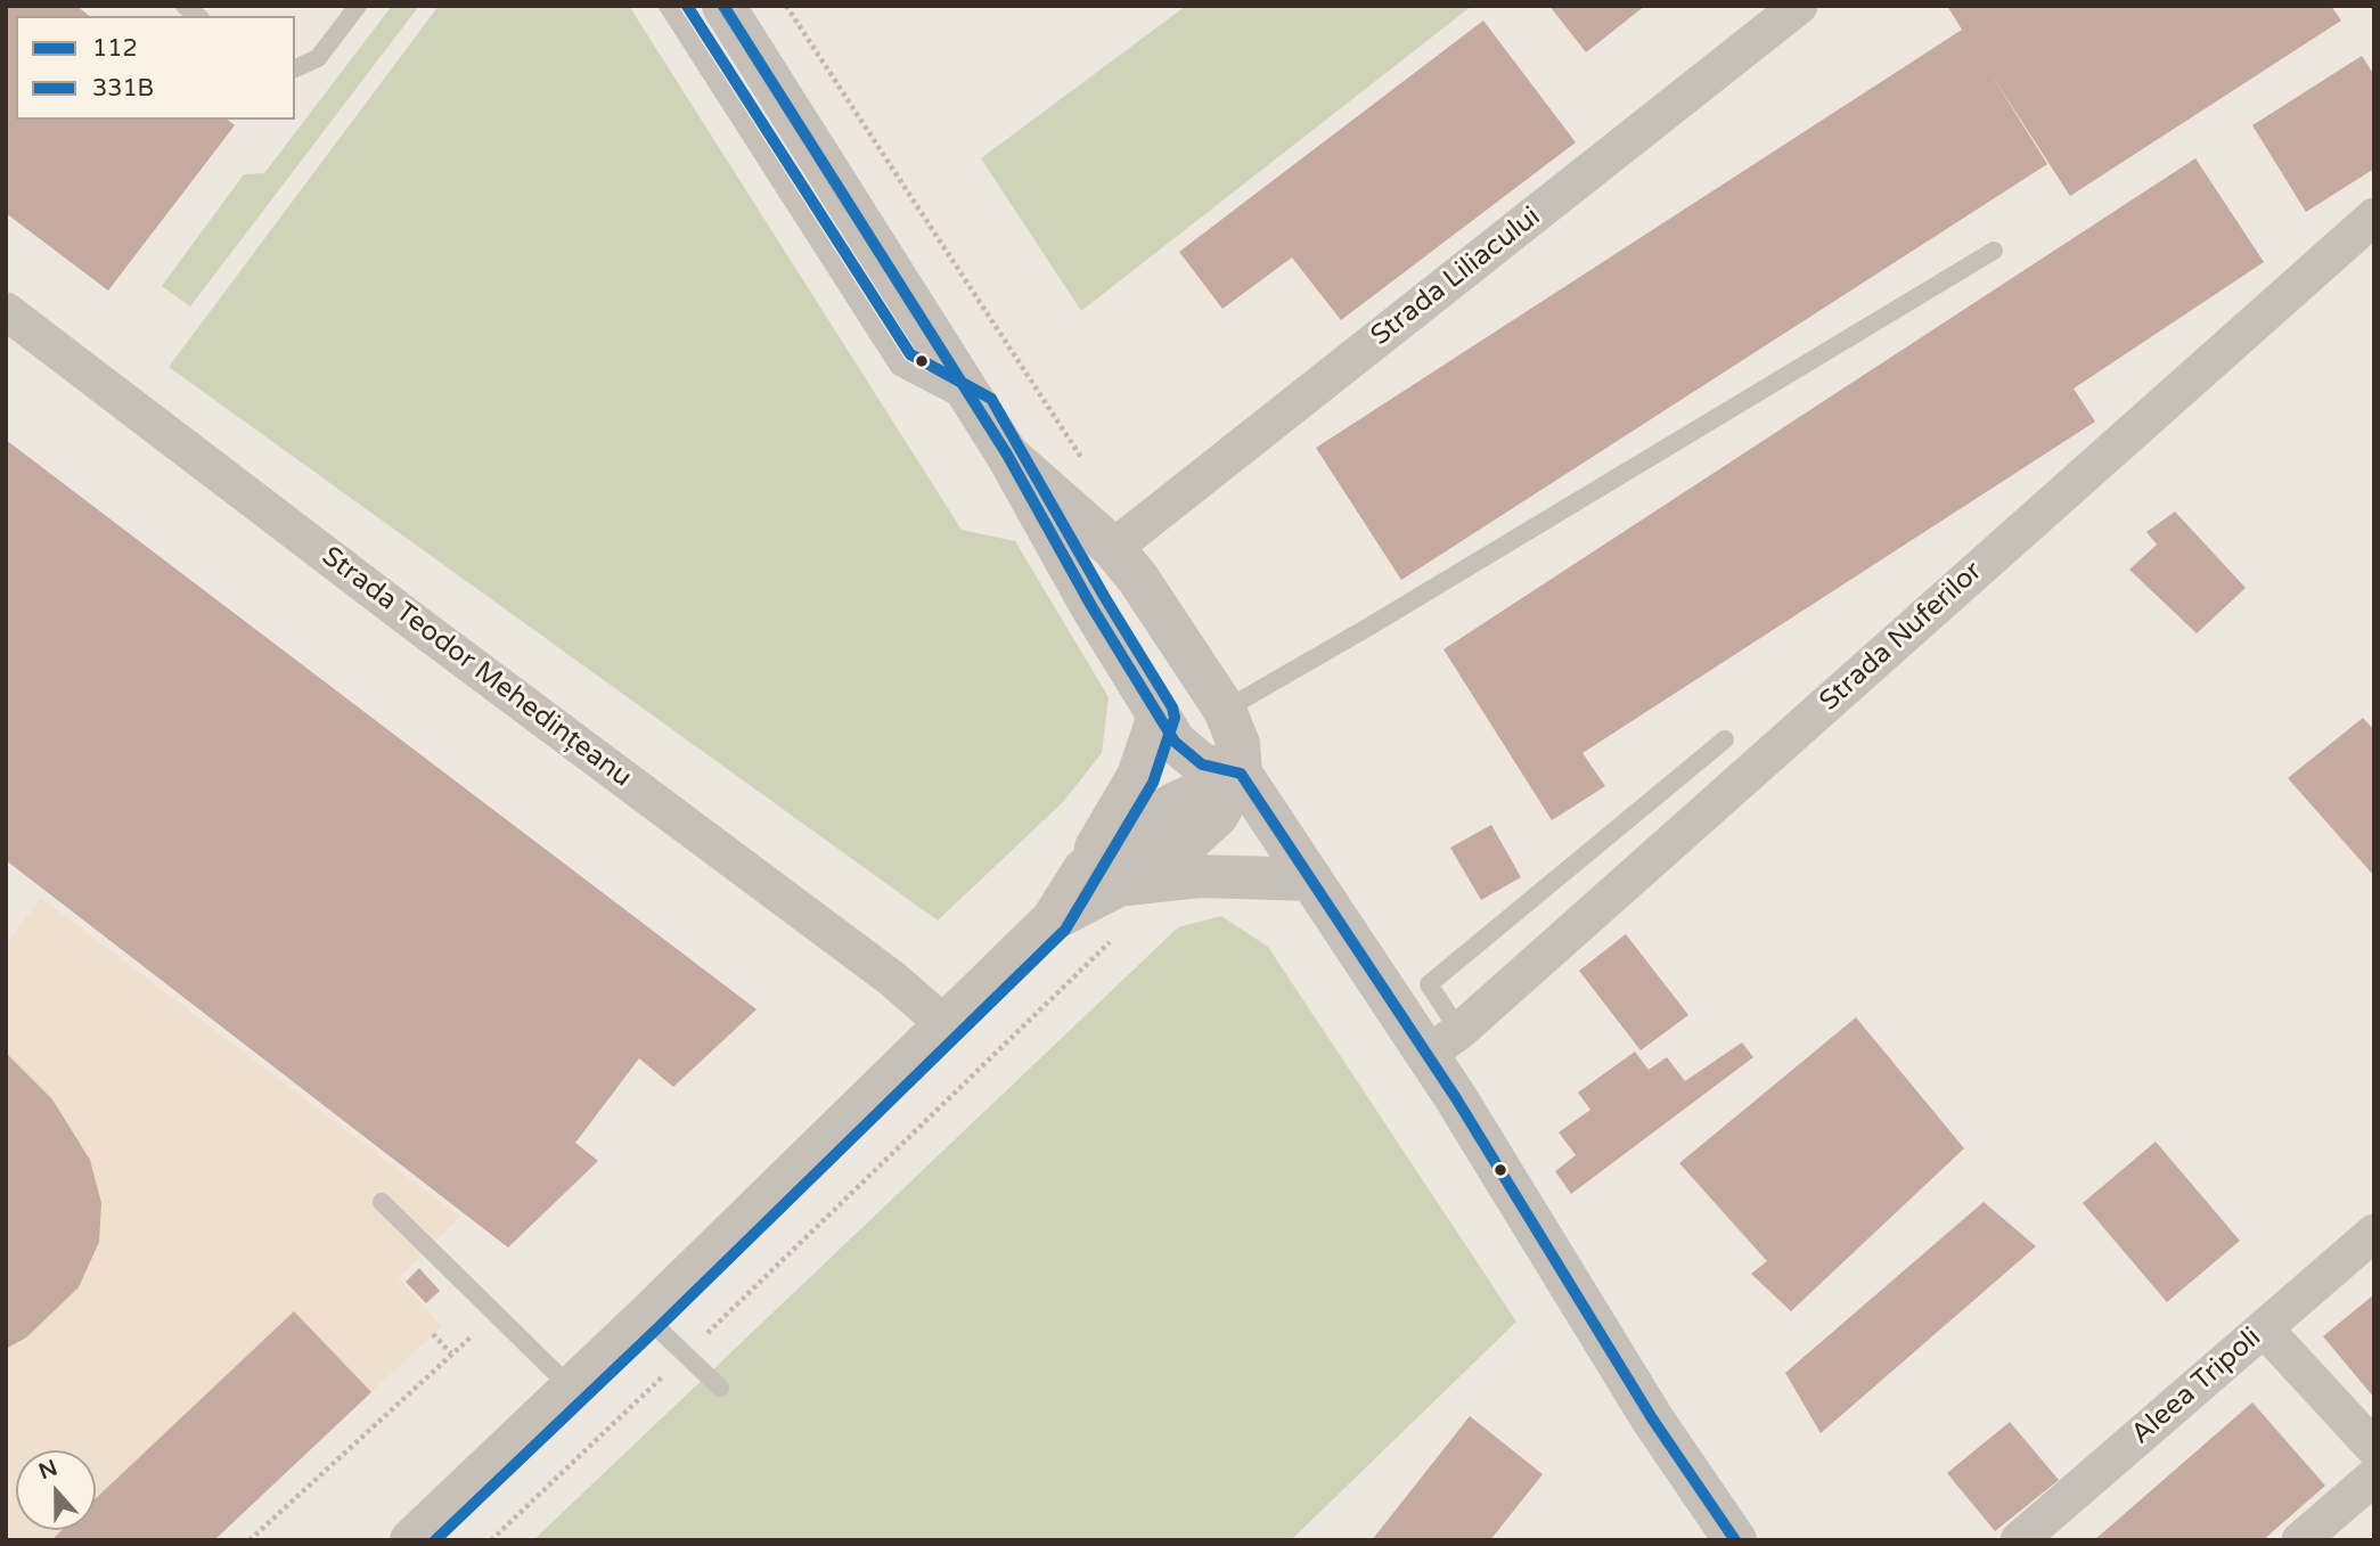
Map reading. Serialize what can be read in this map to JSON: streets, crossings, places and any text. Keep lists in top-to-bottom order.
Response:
{
  "streets": {
    "street": [
      "Strada Liliacului",
      "Strada Nuferilor",
      "Strada Teodor Mehedințeanu",
      "Aleea Tripoli"
    ]
  },
  "lines": ["transit line 112", "transit line 331B"],
  "legend": ["112", "331B"],
  "north": "top"
}
